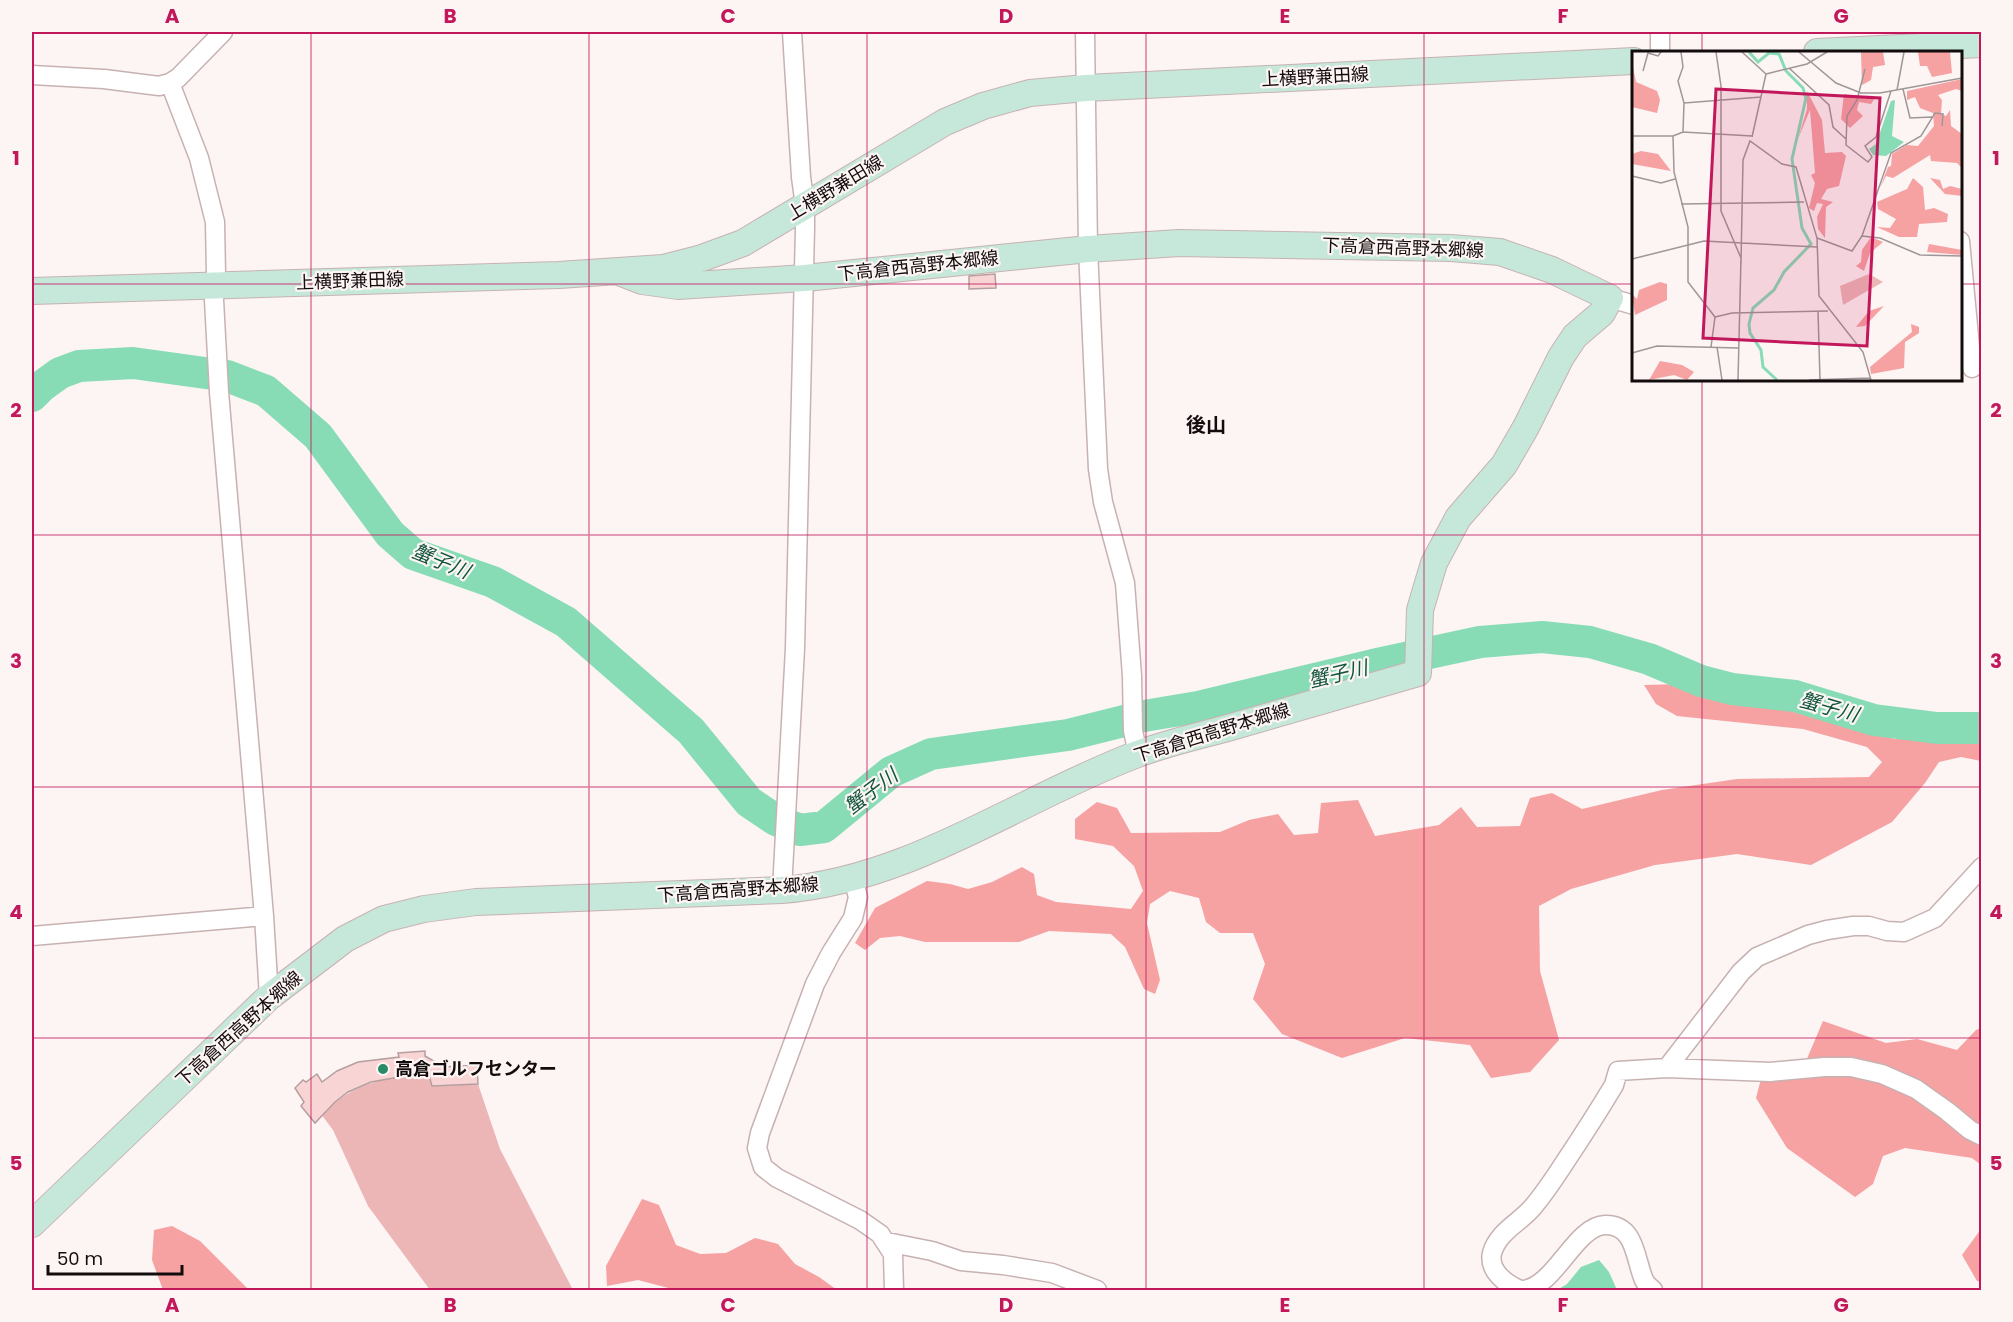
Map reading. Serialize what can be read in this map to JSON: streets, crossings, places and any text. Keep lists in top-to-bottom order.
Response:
{
  "streets": {
    "main road": ["上横野兼田線", "下高倉西高野本郷線"]
  },
  "crossings": [
    ["上横野兼田線", "下高倉西高野本郷線"]
  ],
  "districts": ["後山"],
  "water": ["蟹子川"],
  "places": ["高倉ゴルフセンター"],
  "scale_bar": "50 m",
  "grid": {
    "columns": [
      "A",
      "B",
      "C",
      "D",
      "E",
      "F",
      "G"
    ],
    "rows": [
      "1",
      "2",
      "3",
      "4",
      "5"
    ]
  }
}
